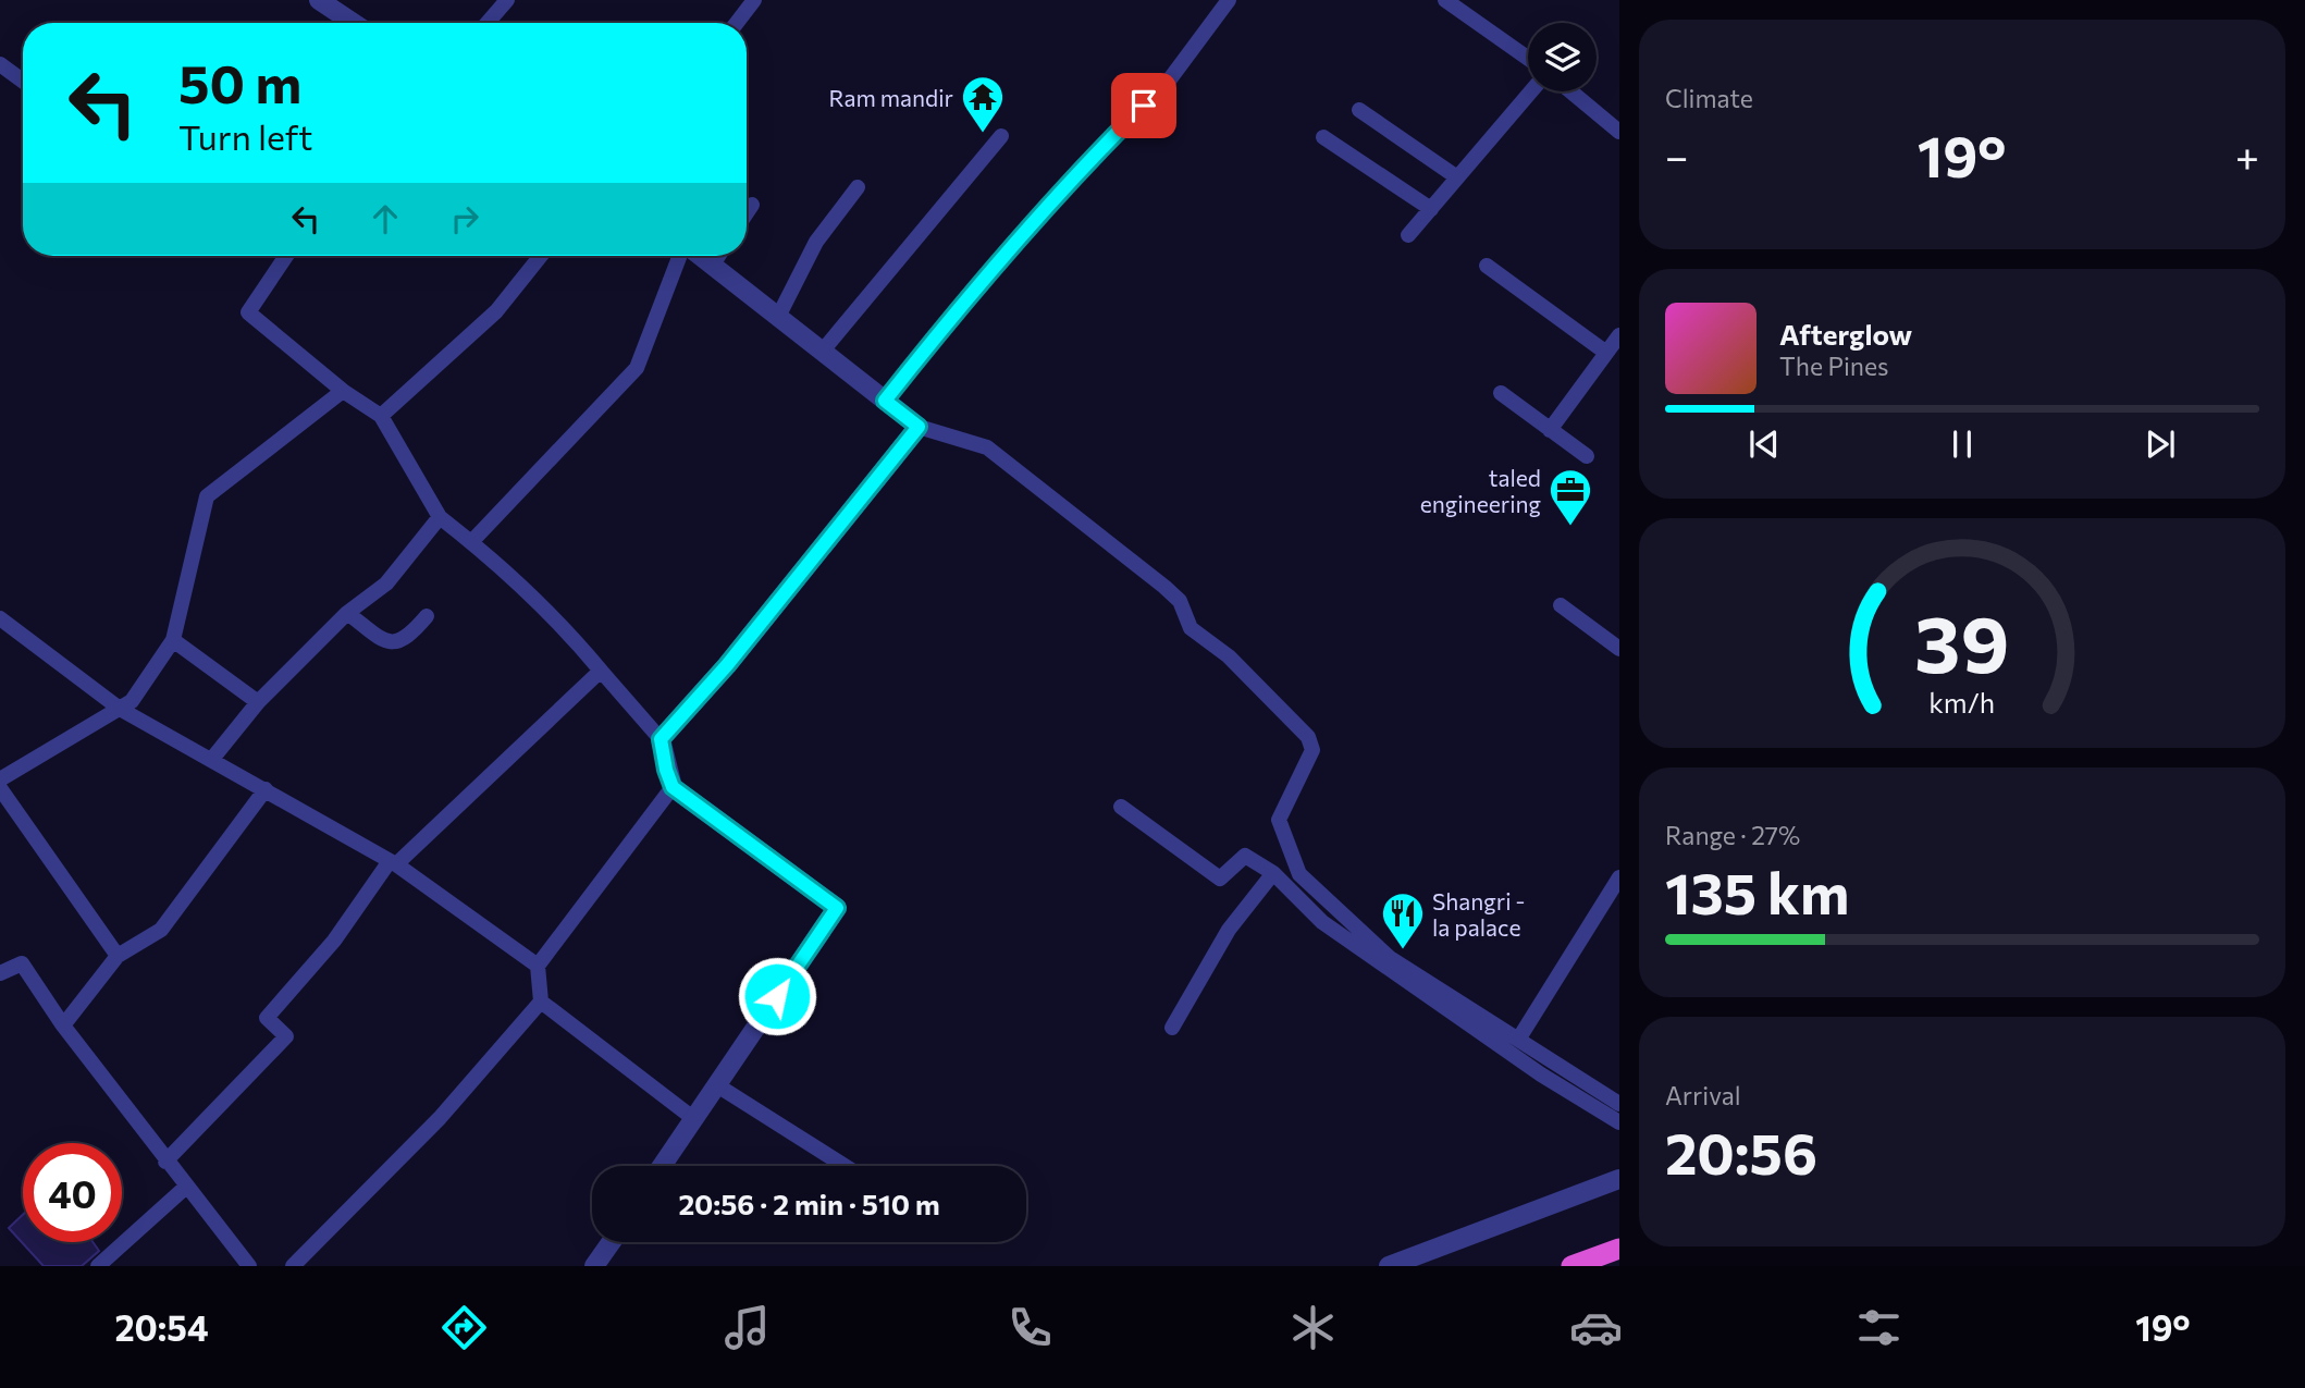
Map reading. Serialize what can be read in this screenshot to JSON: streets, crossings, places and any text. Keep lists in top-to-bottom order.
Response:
{
  "places": {
    "temple": ["Ram mandir"],
    "office": ["taled engineering"],
    "restaurant": ["Shangri - la palace"]
  },
  "page": {
    "tile": [
      "Climate",
      ["Range · 27%", "135 km"],
      ["Arrival", "20:56"]
    ],
    "turn": ["50 m", "Turn left"],
    "heat": ["−", "19°", "+"],
    "song": ["Afterglow", "The Pines"],
    "limit": "40",
    "trip": "20:56 · 2 min · 510 m",
    "tabs": ["20:54", "19°"],
    "gauge": ["39", "km/h"]
  }
}
